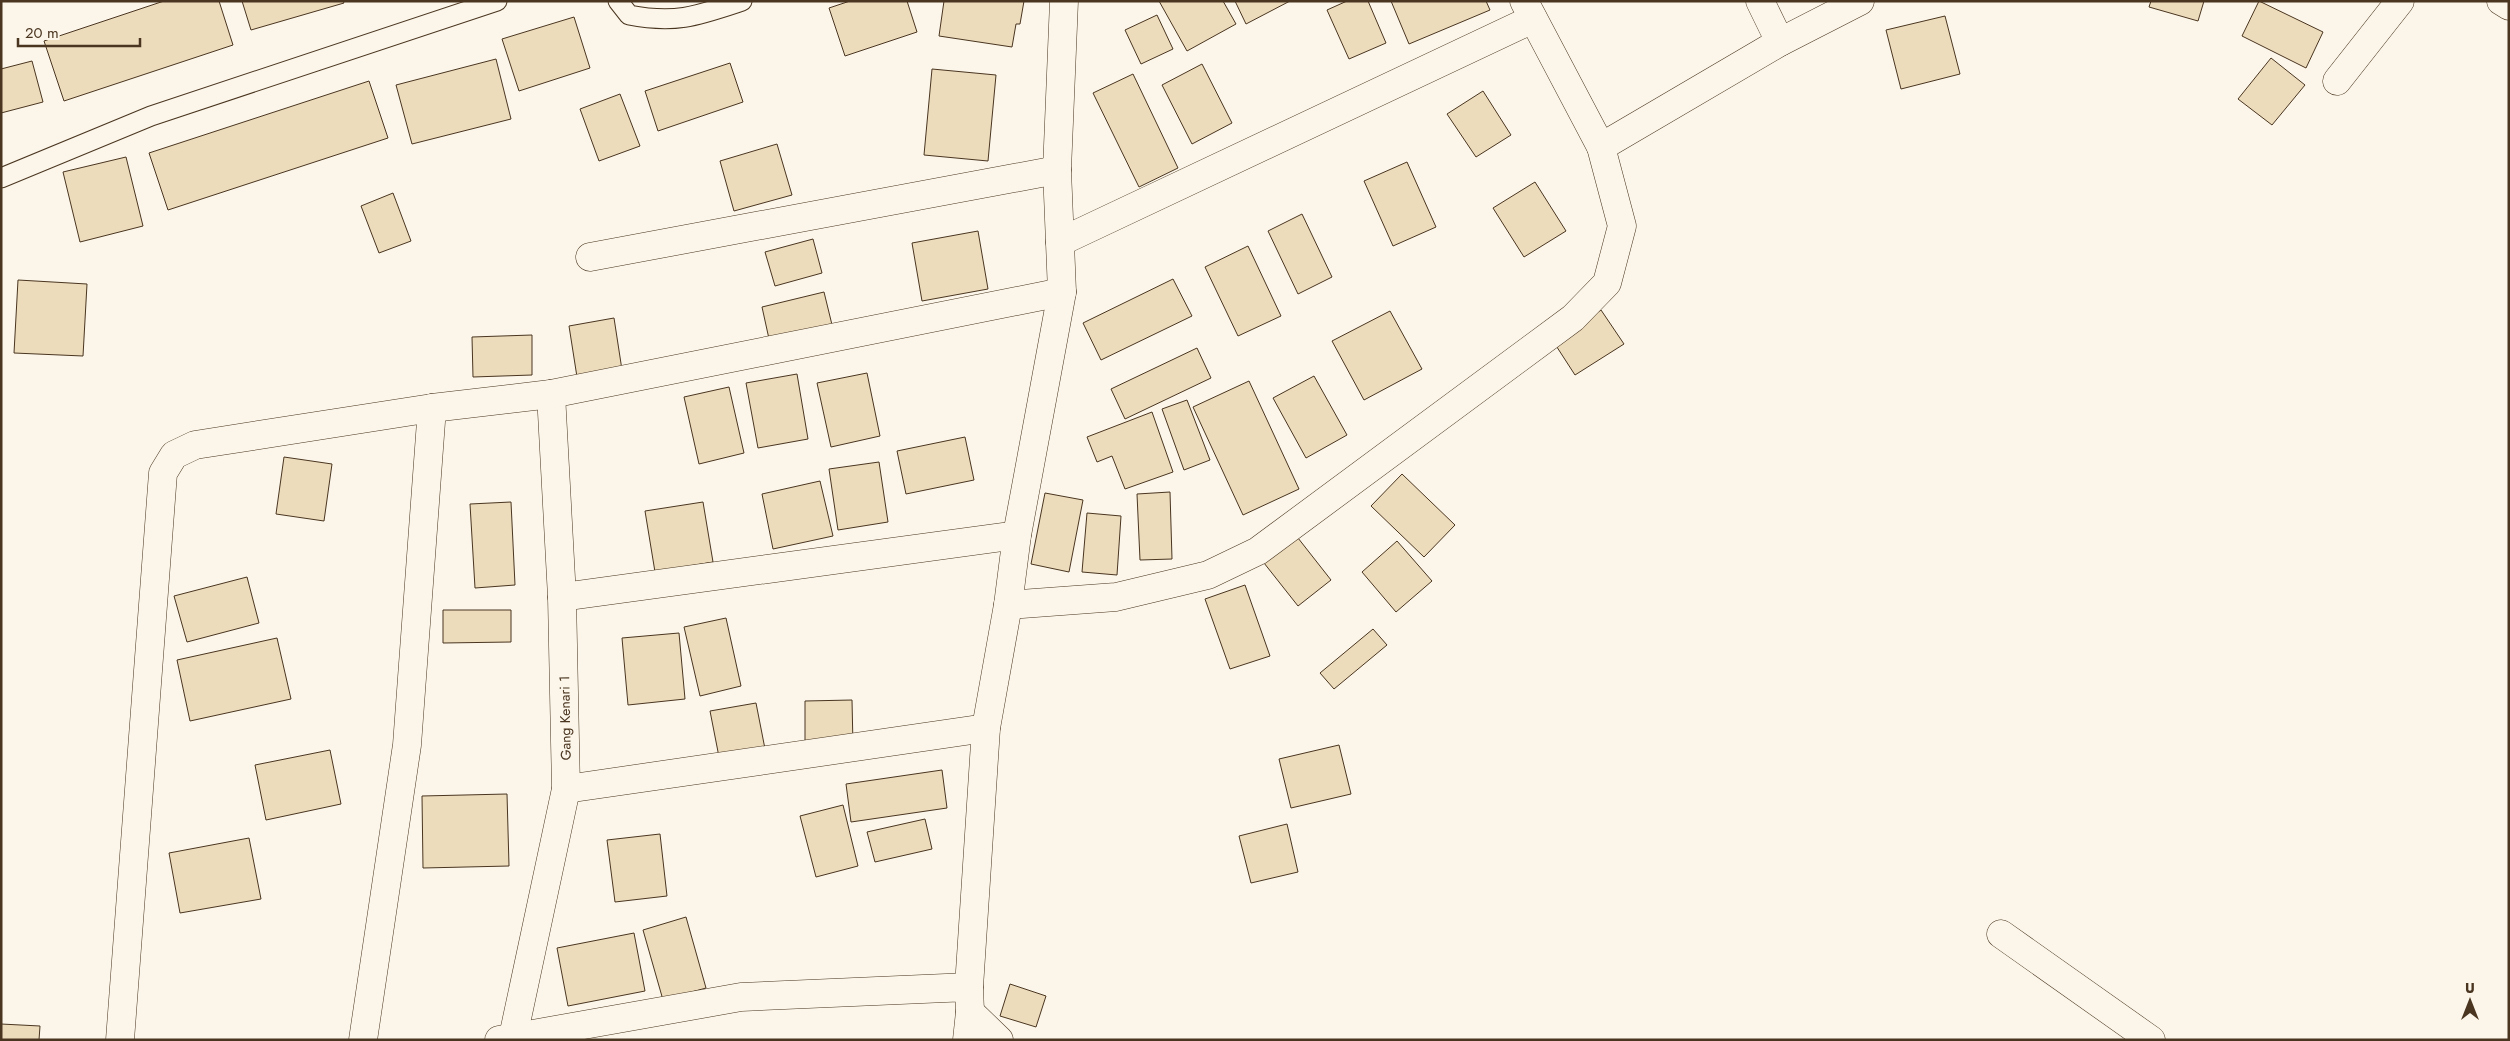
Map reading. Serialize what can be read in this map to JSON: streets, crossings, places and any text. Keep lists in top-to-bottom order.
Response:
{
  "streets": {
    "street": ["Gang Kenari 1"]
  },
  "scale_bar": "20 m",
  "north": "top"
}
